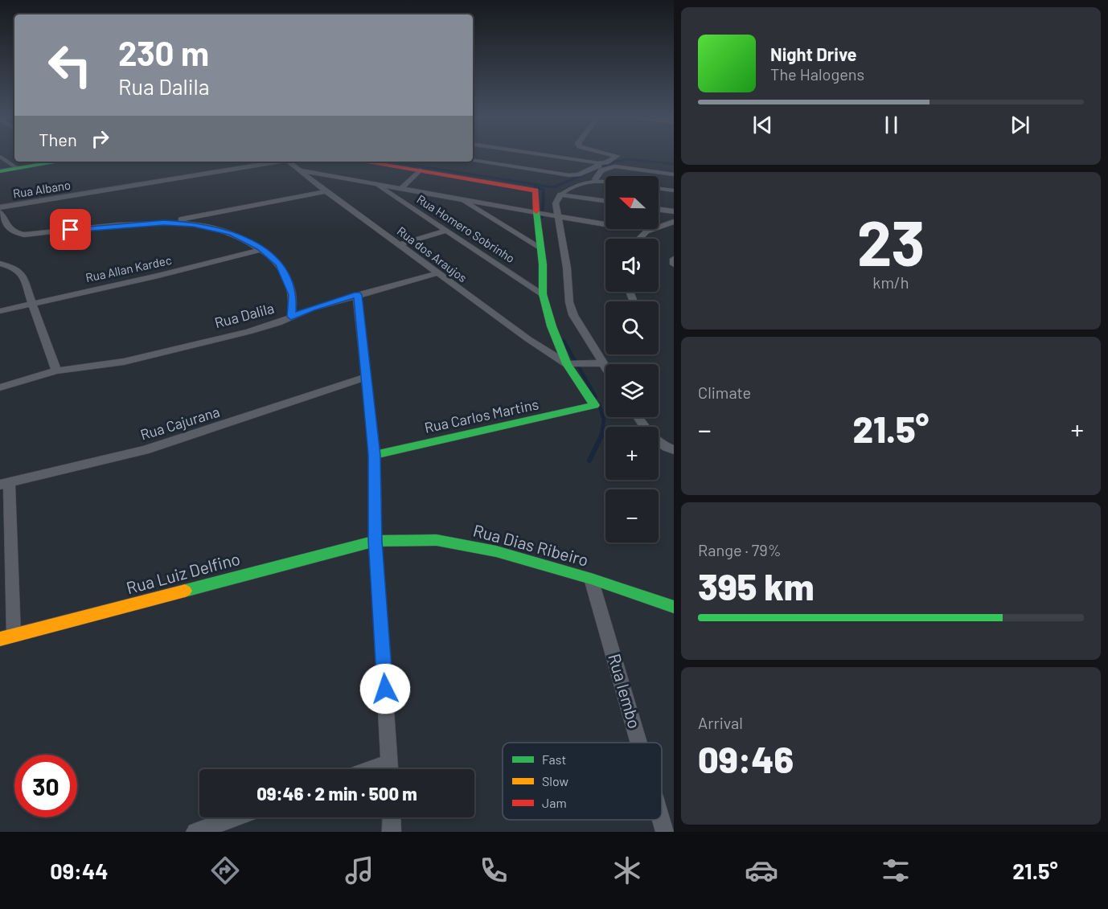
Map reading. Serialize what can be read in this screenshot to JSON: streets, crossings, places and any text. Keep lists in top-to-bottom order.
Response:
{
  "streets": {
    "street": [
      "Rua Albano",
      "Rua Homero Sobrinho",
      "Rua dos Araujos",
      "Rua Allan Kardec",
      "Rua Dalila",
      "Rua Carlos Martins",
      "Rua Cajurana",
      "Rua Dias Ribeiro",
      "Rua Luiz Delfino",
      "Rua Iembo"
    ]
  },
  "crossings": [
    ["Rua dos Araujos", "Rua Dalila"],
    ["Rua dos Araujos", "Rua Carlos Martins"],
    ["Rua Dias Ribeiro", "Rua Luiz Delfino"],
    ["Rua Dias Ribeiro", "Rua Iembo"]
  ],
  "legend": ["Fast", "Slow", "Jam"],
  "north": "left",
  "page": {
    "turn": ["230 m", "Rua Dalila"],
    "song": ["Night Drive", "The Halogens"],
    "then": "Then",
    "tile": [
      ["23", "km/h"],
      "Climate",
      ["Range · 79%", "395 km"],
      ["Arrival", "09:46"]
    ],
    "map_buttons": ["+", "−"],
    "heat": ["−", "21.5°", "+"],
    "limit": "30",
    "trip": "09:46 · 2 min · 500 m",
    "tabs": ["09:44", "21.5°"]
  }
}
